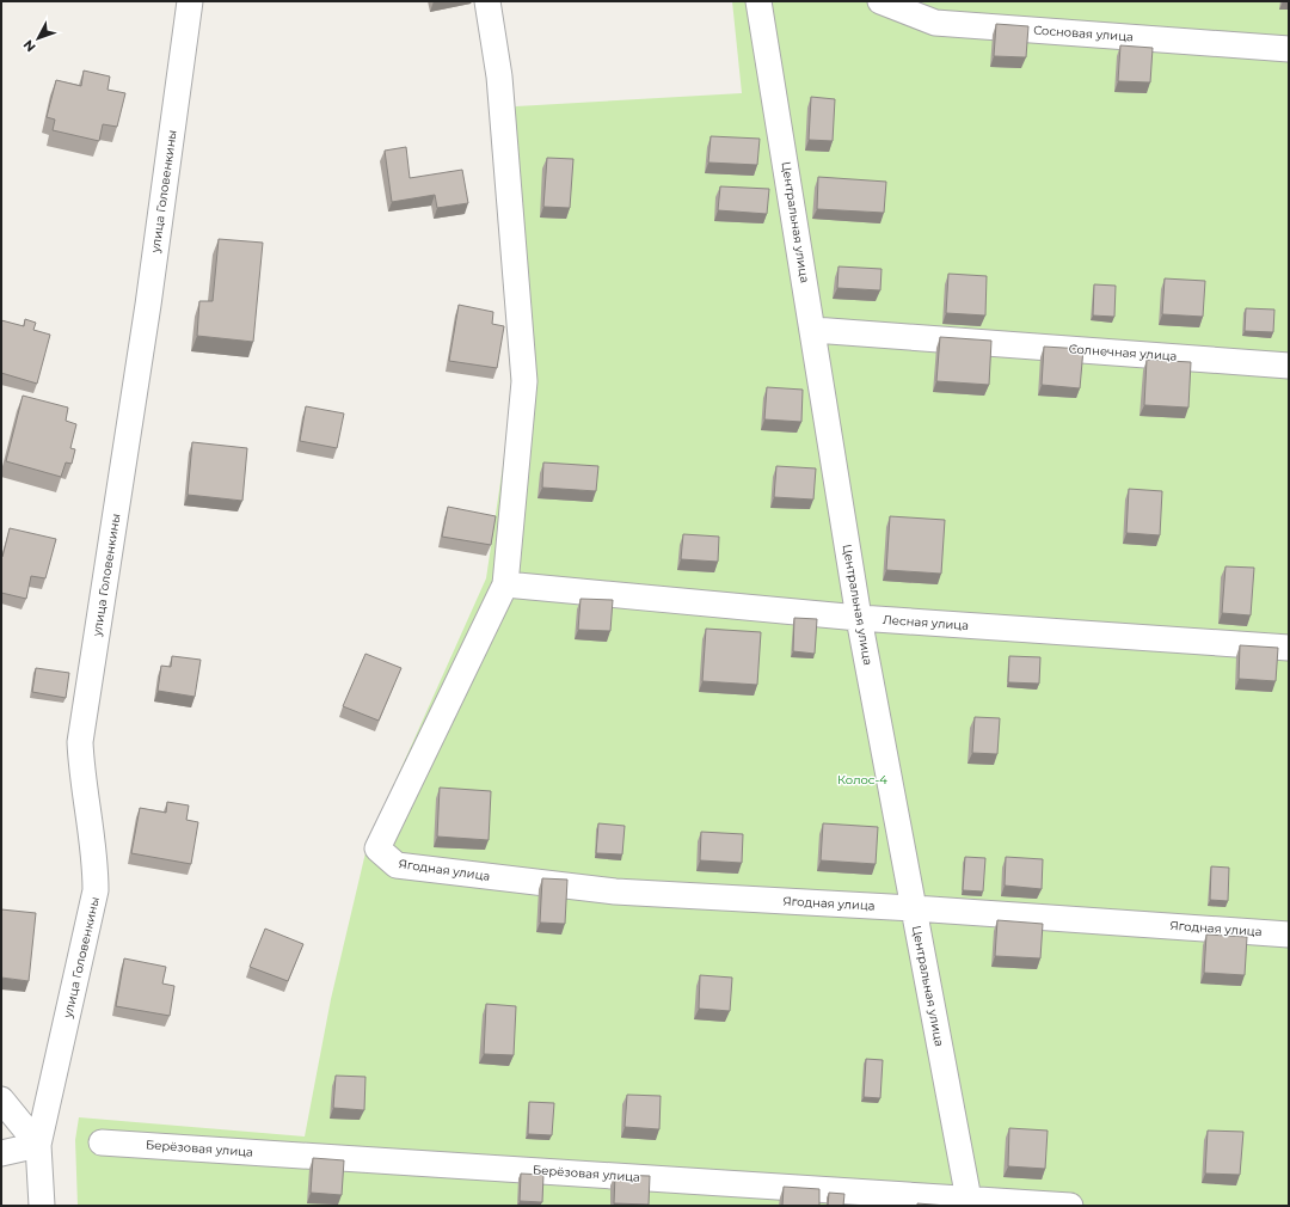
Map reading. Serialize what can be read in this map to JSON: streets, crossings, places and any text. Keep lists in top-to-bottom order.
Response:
{
  "streets": {
    "street": [
      "Сосновая улица",
      "улица Головенкины",
      "Центральная улица",
      "Солнечная улица",
      "Лесная улица",
      "Ягодная улица",
      "Берёзовая улица"
    ]
  },
  "crossings": [
    ["Центральная улица", "Солнечная улица"],
    ["Центральная улица", "Лесная улица"],
    ["Центральная улица", "Ягодная улица"],
    ["Центральная улица", "Берёзовая улица"],
    ["Лесная улица", "Ягодная улица"]
  ],
  "parks": ["Колос-4"],
  "north": "bottom left"
}
